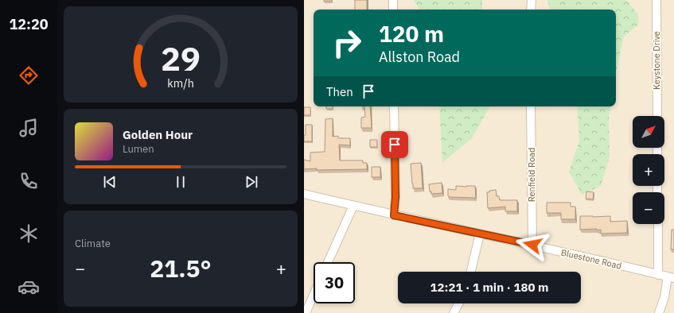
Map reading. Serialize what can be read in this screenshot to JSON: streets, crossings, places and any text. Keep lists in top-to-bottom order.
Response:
{
  "streets": {
    "street": ["Keystone Drive", "Renfield Road", "Bluestone Road"]
  },
  "crossings": [
    ["Renfield Road", "Bluestone Road"]
  ],
  "north": "top right",
  "page": {
    "tabs": "12:20",
    "turn": ["120 m", "Allston Road"],
    "then": "Then",
    "map_buttons": ["+", "−"],
    "song": ["Golden Hour", "Lumen"],
    "tile": "Climate",
    "heat": ["−", "21.5°", "+"],
    "limit": "30",
    "trip": "12:21 · 1 min · 180 m",
    "gauge": ["29", "km/h"]
  }
}
